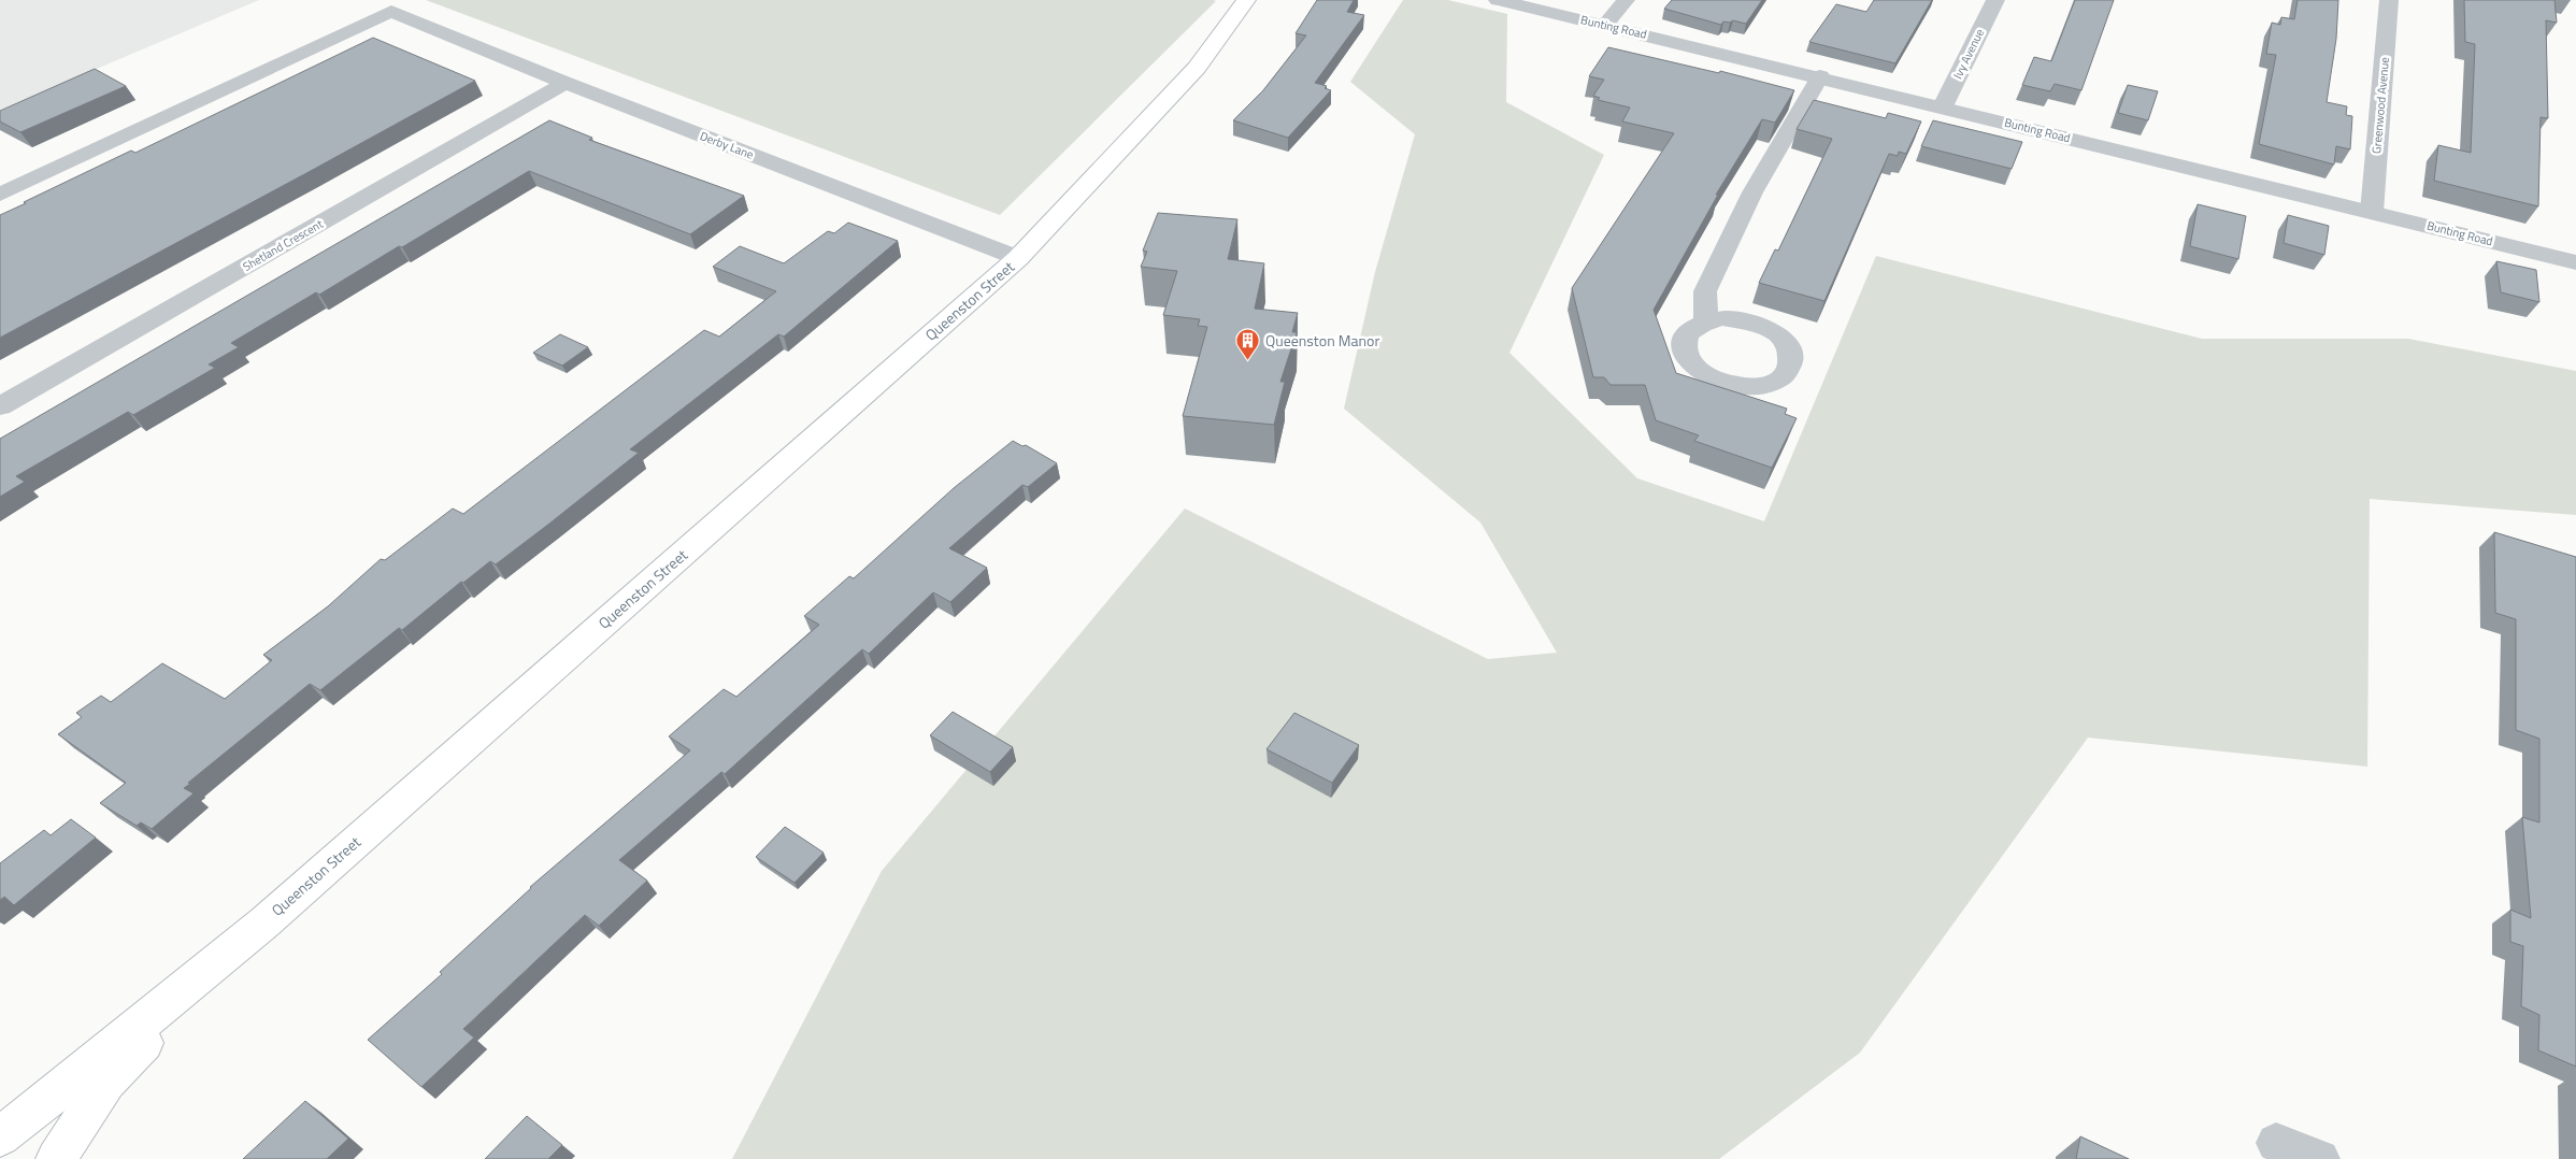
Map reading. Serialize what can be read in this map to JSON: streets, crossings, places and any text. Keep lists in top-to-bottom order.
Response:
{
  "streets": {
    "main road": ["Queenston Street"],
    "street": [
      "Bunting Road",
      "Ivy Avenue",
      "Greenwood Avenue",
      "Derby Lane",
      "Shetland Crescent"
    ]
  },
  "crossings": [
    ["Bunting Road", "Ivy Avenue"],
    ["Bunting Road", "Greenwood Avenue"],
    ["Derby Lane", "Shetland Crescent"],
    ["Derby Lane", "Queenston Street"]
  ],
  "places": {
    "building": ["Queenston Manor"]
  }
}
